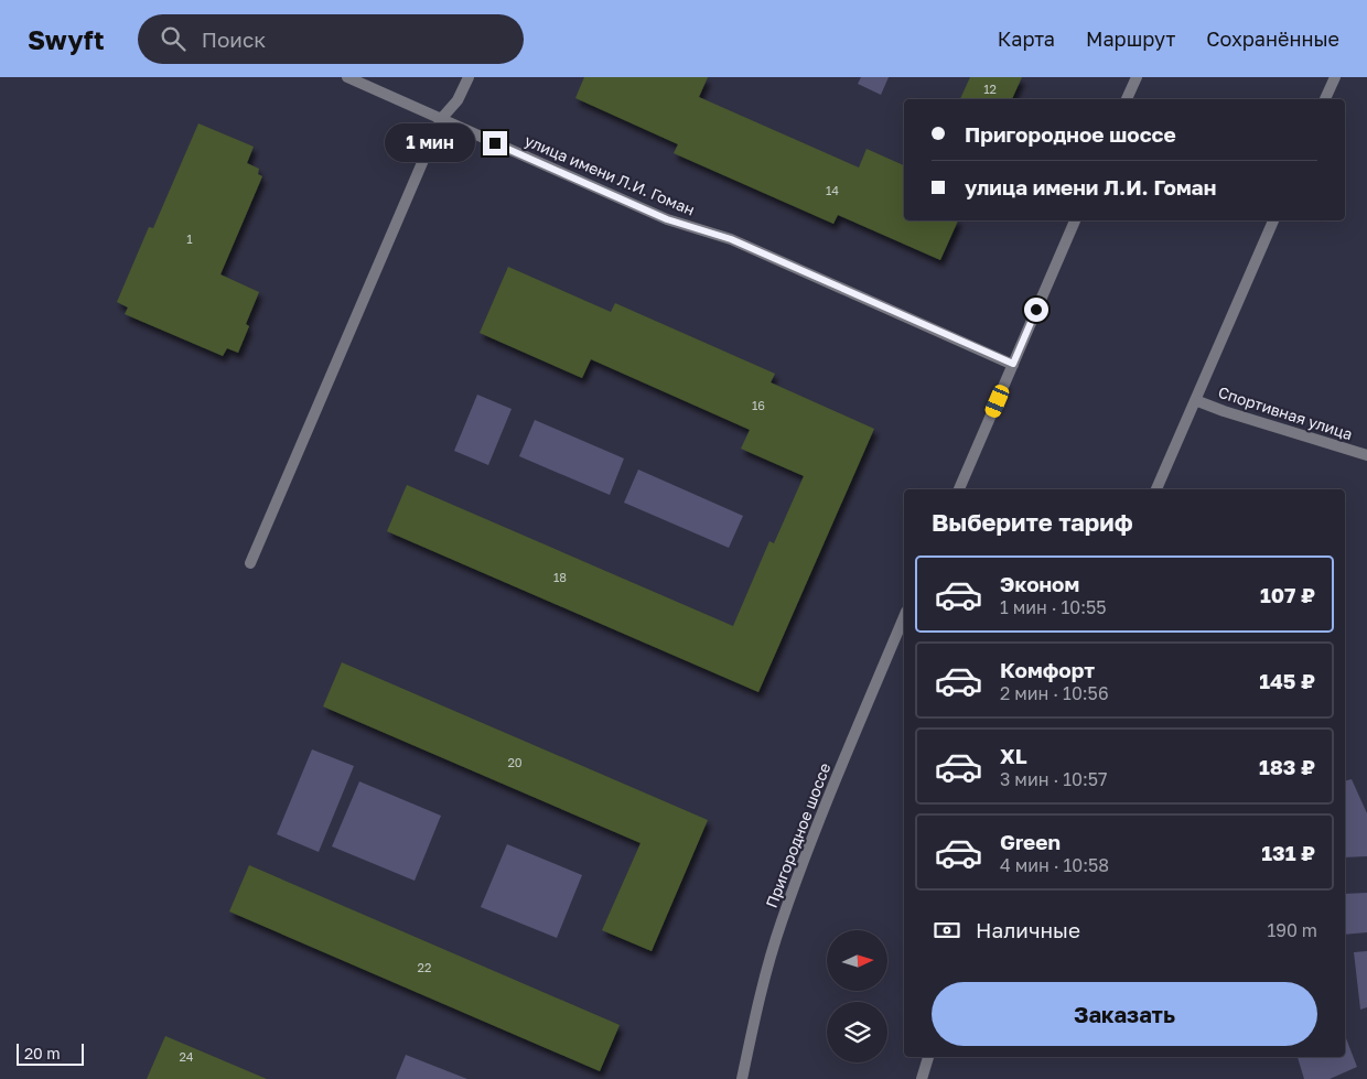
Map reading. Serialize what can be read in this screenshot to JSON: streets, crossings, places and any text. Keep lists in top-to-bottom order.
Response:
{
  "streets": {
    "street": ["улица имени Л.И. Гоман", "Спортивная улица", "Пригородное шоссе"]
  },
  "house_numbers": [
    "12",
    "14",
    "1",
    "16",
    "18",
    "20",
    "22",
    "24"
  ],
  "scale_bar": "20 m",
  "north": "right",
  "page": {
    "header": "Swyft",
    "search": "Поиск",
    "nav": ["Карта", "Маршрут", "Сохранённые"],
    "banner": ["Пригородное шоссе", "улица имени Л.И. Гоман"],
    "bubble": "1 мин",
    "heading": "Выберите тариф",
    "list": [
      {
        "name": "Эконом",
        "note": "1 мин · 10:55",
        "value": "107 ₽"
      },
      {
        "name": "Комфорт",
        "note": "2 мин · 10:56",
        "value": "145 ₽"
      },
      {
        "name": "XL",
        "note": "3 мин · 10:57",
        "value": "183 ₽"
      },
      {
        "name": "Green",
        "note": "4 мин · 10:58",
        "value": "131 ₽"
      }
    ],
    "pay": ["Наличные", "190 m"],
    "buttons": "Заказать",
    "scale": "20 m"
  }
}
